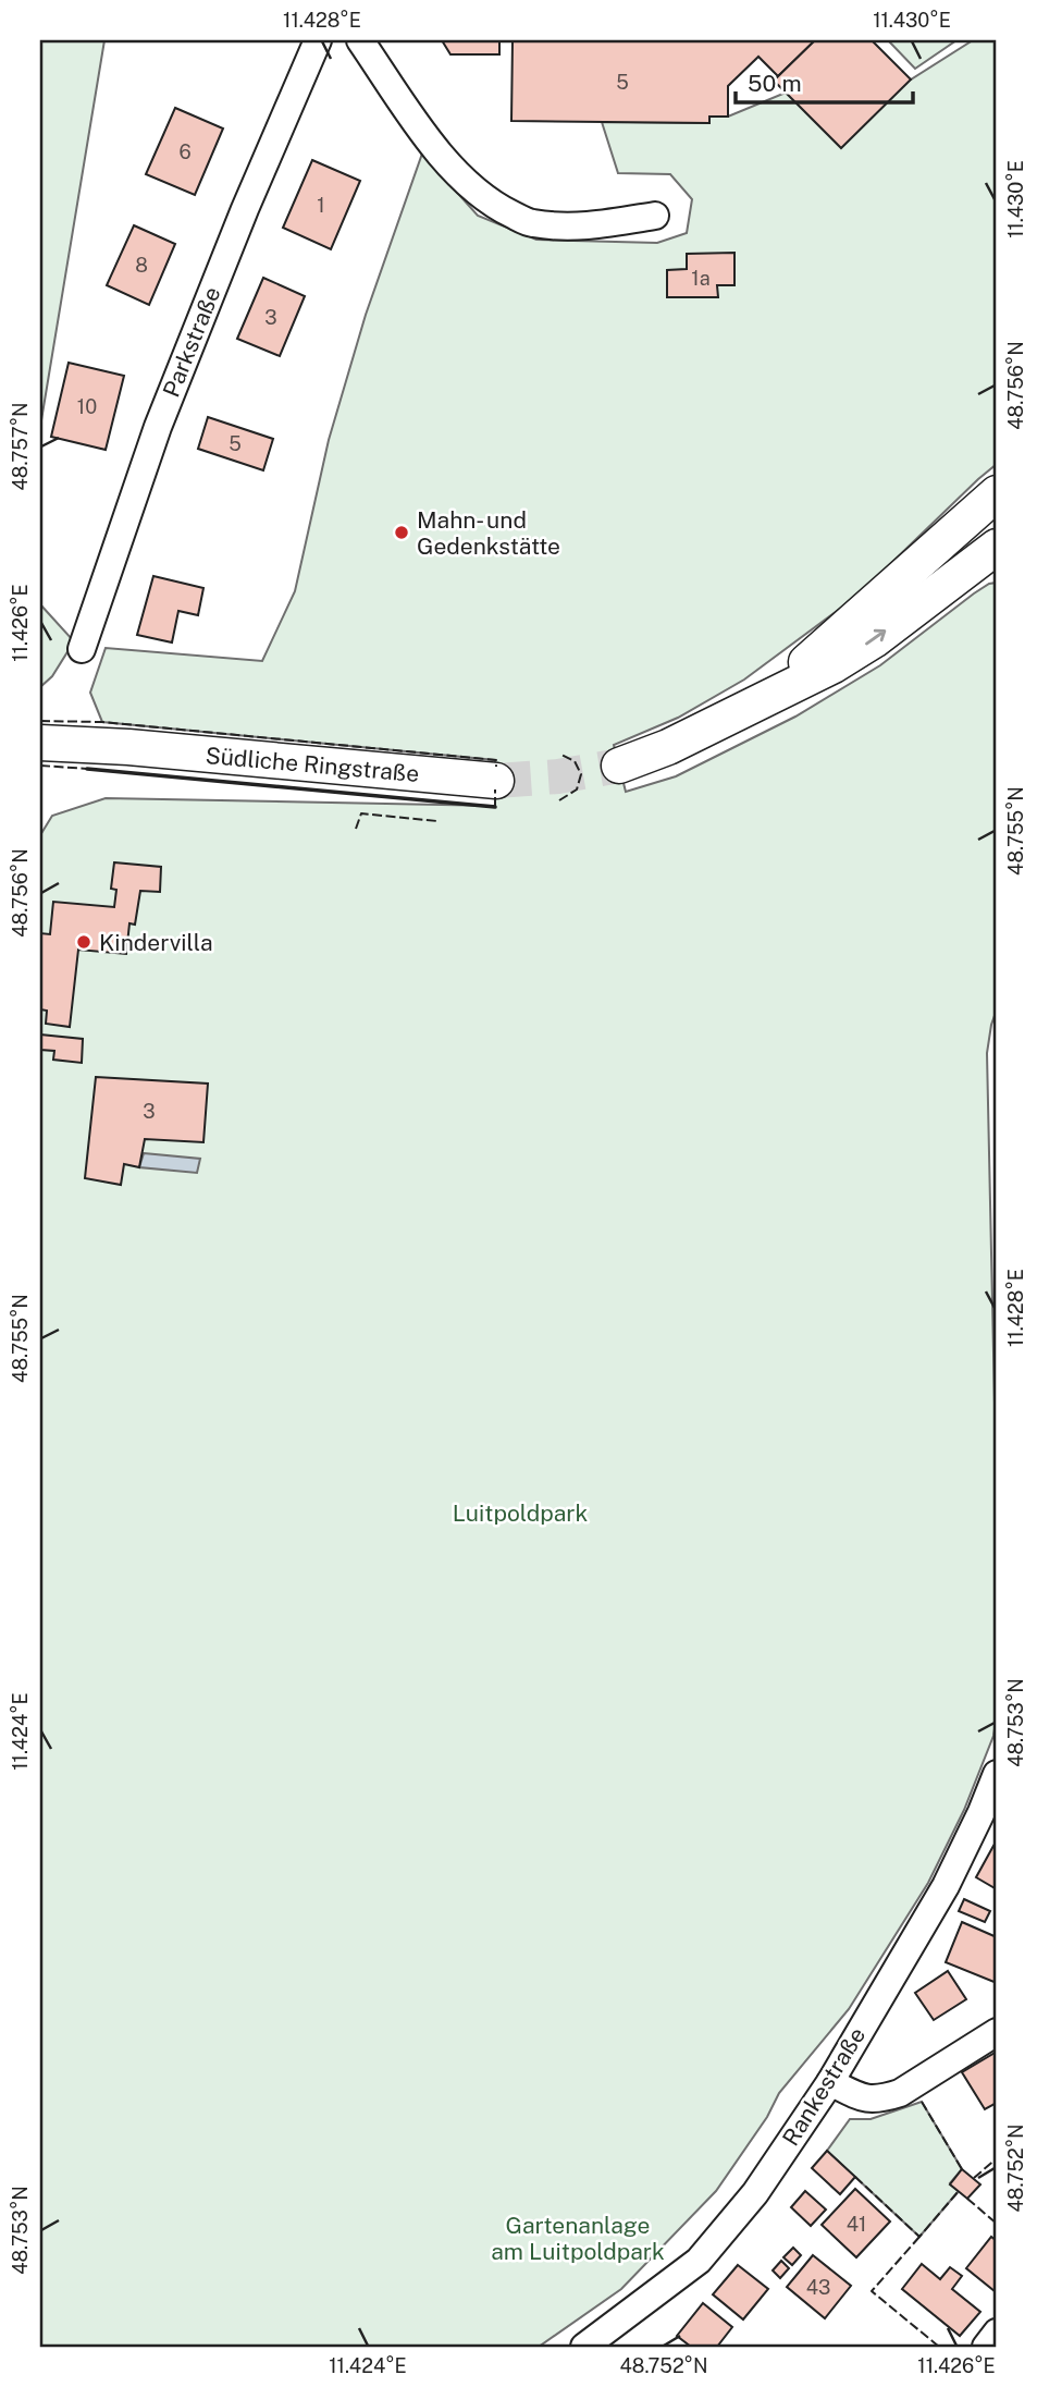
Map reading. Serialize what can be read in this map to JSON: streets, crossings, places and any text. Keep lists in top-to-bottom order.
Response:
{
  "streets": {
    "main road": ["Südliche Ringstraße"],
    "street": ["Parkstraße", "Rankestraße"]
  },
  "parks": ["Luitpoldpark", "Gartenanlage am Luitpoldpark"],
  "places": ["Mahn- und Gedenkstätte", "Kindervilla"],
  "house_numbers": [
    "5",
    "6",
    "1",
    "8",
    "1a",
    "3",
    "10",
    "5",
    "3",
    "41",
    "43"
  ],
  "scale_bar": "50 m",
  "coordinates": [
    "11.428°E",
    "11.430°E",
    "48.756°N",
    "48.757°N",
    "11.426°E",
    "48.755°N",
    "48.753°N",
    "11.424°E",
    "48.752°N"
  ]
}
